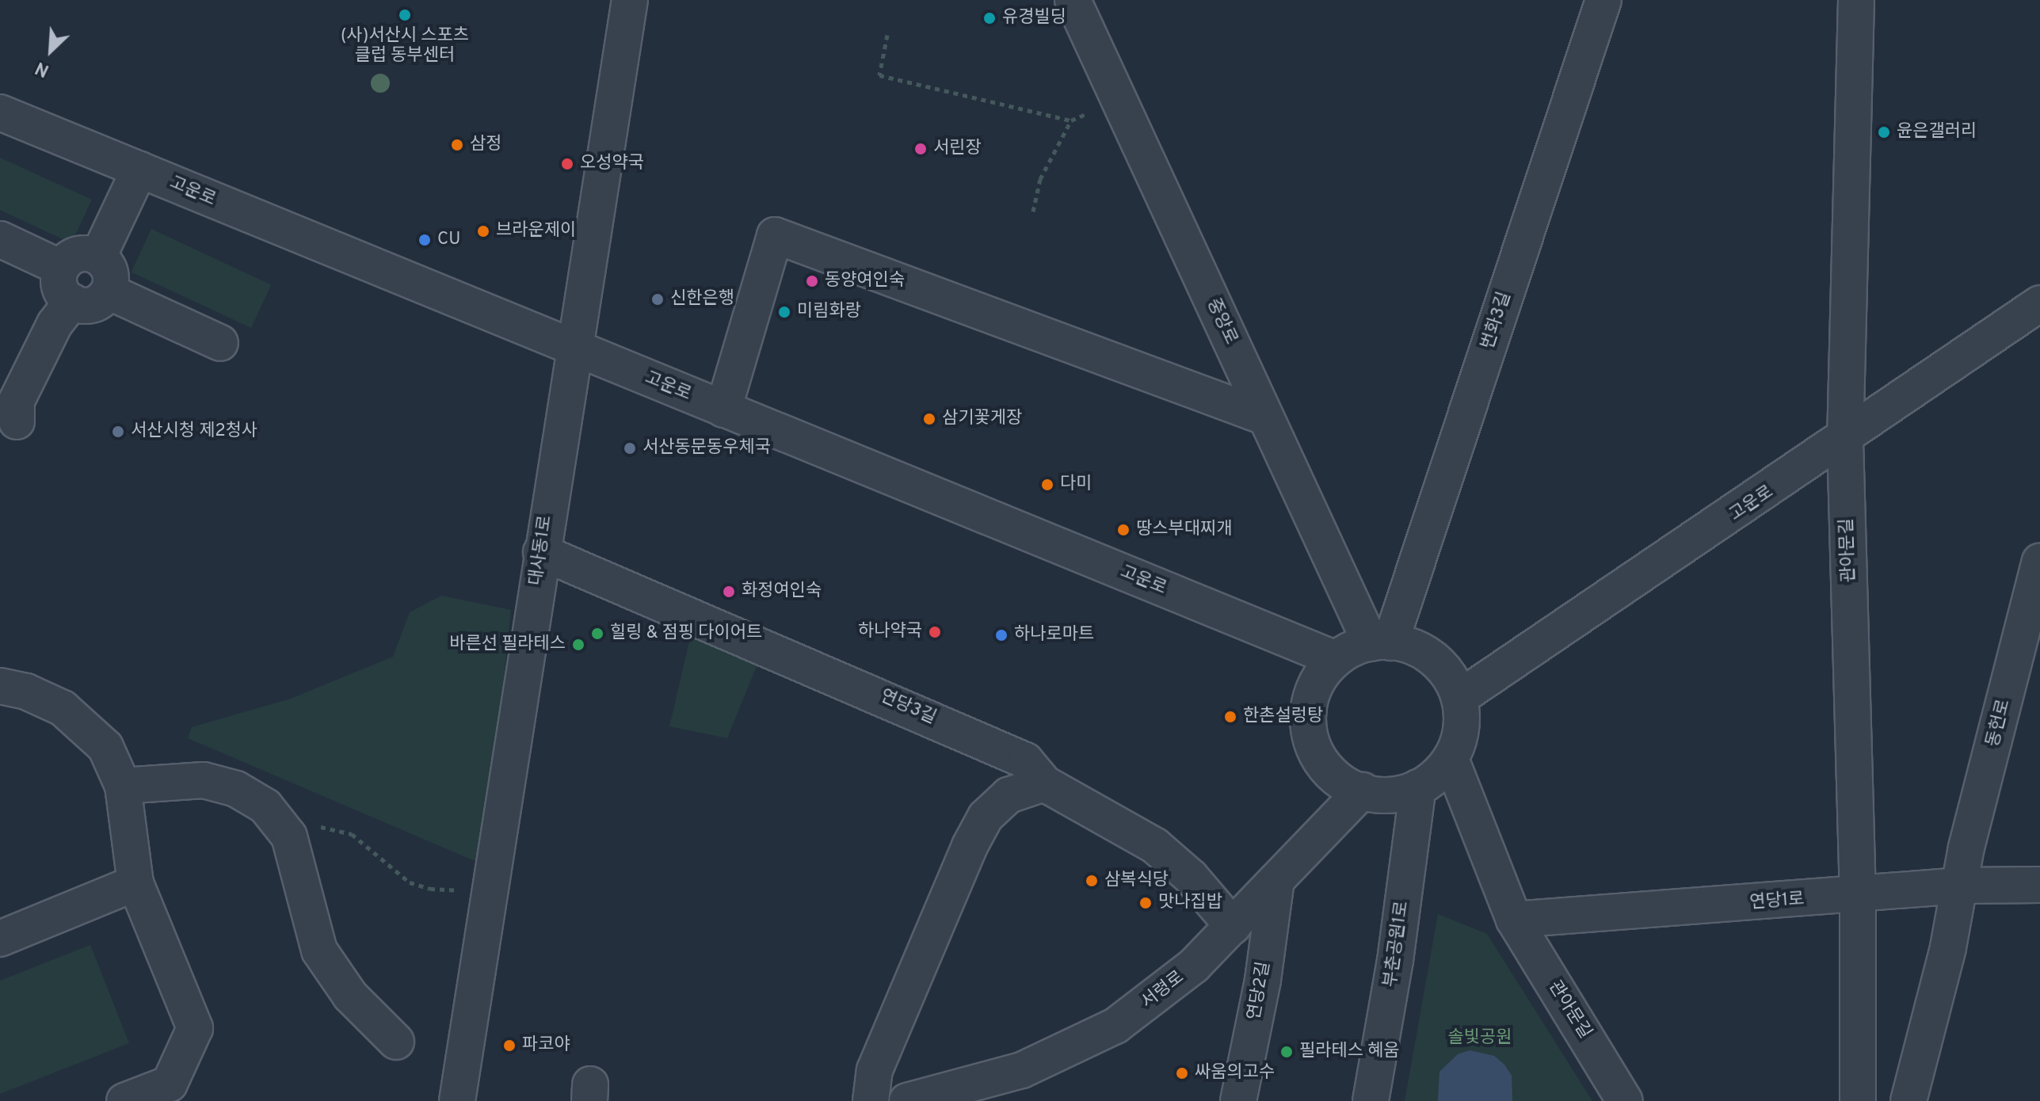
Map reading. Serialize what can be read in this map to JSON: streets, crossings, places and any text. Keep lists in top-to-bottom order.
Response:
{
  "streets": {
    "street": [
      "고운로",
      "번화3길",
      "중앙로",
      "대사동1로",
      "관아문길",
      "연당3길",
      "동헌로",
      "연당1로",
      "부춘공원1로",
      "서령로",
      "연당2길"
    ]
  },
  "crossings": [
    ["고운로", "번화3길"],
    ["고운로", "중앙로"],
    ["고운로", "대사동1로"],
    ["고운로", "관아문길"],
    ["고운로", "부춘공원1로"],
    ["고운로", "서령로"],
    ["번화3길", "중앙로"],
    ["번화3길", "관아문길"],
    ["번화3길", "부춘공원1로"],
    ["번화3길", "서령로"],
    ["중앙로", "관아문길"],
    ["중앙로", "부춘공원1로"],
    ["중앙로", "서령로"],
    ["대사동1로", "연당3길"],
    ["관아문길", "연당1로"],
    ["관아문길", "부춘공원1로"],
    ["관아문길", "서령로"],
    ["연당3길", "서령로"],
    ["동헌로", "연당1로"],
    ["부춘공원1로", "서령로"],
    ["서령로", "연당2길"]
  ],
  "parks": ["솔빛공원"],
  "places": [
    "(사)서산시 스포츠 클럽 동부센터",
    "유경빌딩",
    "윤은갤러리",
    "삼정",
    "서린장",
    "오성약국",
    "브라운제이",
    "CU",
    "동양여인숙",
    "신한은행",
    "미림화랑",
    "삼기꽃게장",
    "서산시청 제2청사",
    "서산동문동우체국",
    "다미",
    "땅스부대찌개",
    "화정여인숙",
    "하나약국",
    "힐링 & 점핑 다이어트",
    "하나로마트",
    "바른선 필라테스",
    "한촌설렁탕",
    "삼복식당",
    "맛나집밥",
    "파코야",
    "필라테스 혜움",
    "싸움의고수"
  ],
  "north": "bottom left"
}
